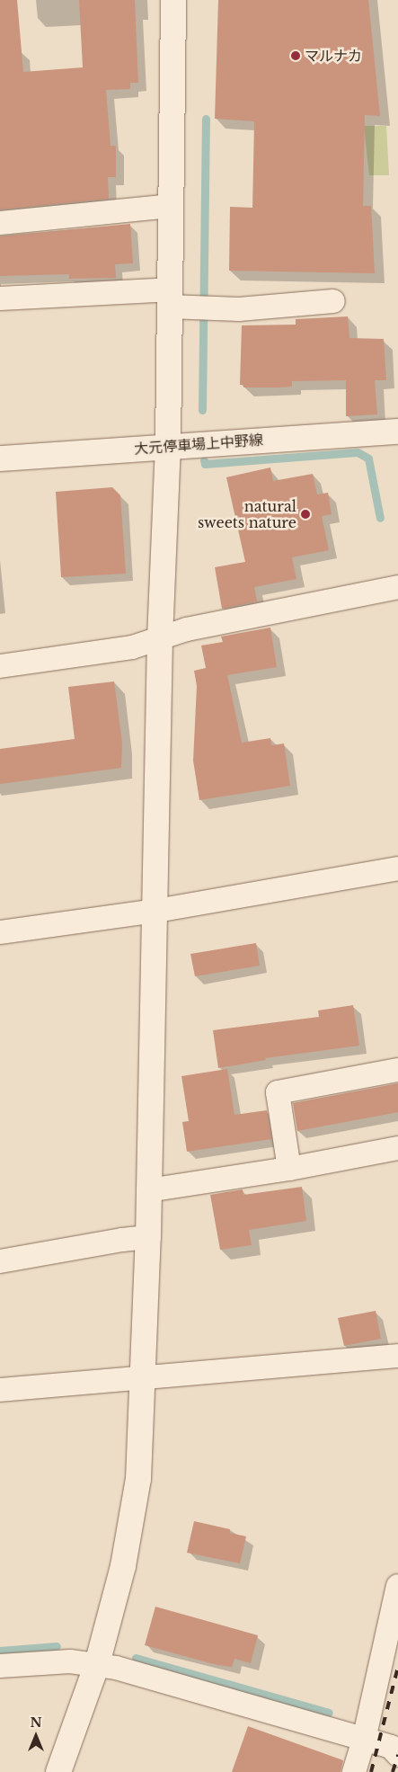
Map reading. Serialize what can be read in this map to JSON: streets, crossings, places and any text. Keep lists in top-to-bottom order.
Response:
{
  "streets": {
    "street": ["大元停車場上中野線"]
  },
  "places": ["マルナカ", "natural sweets nature"],
  "north": "top"
}
